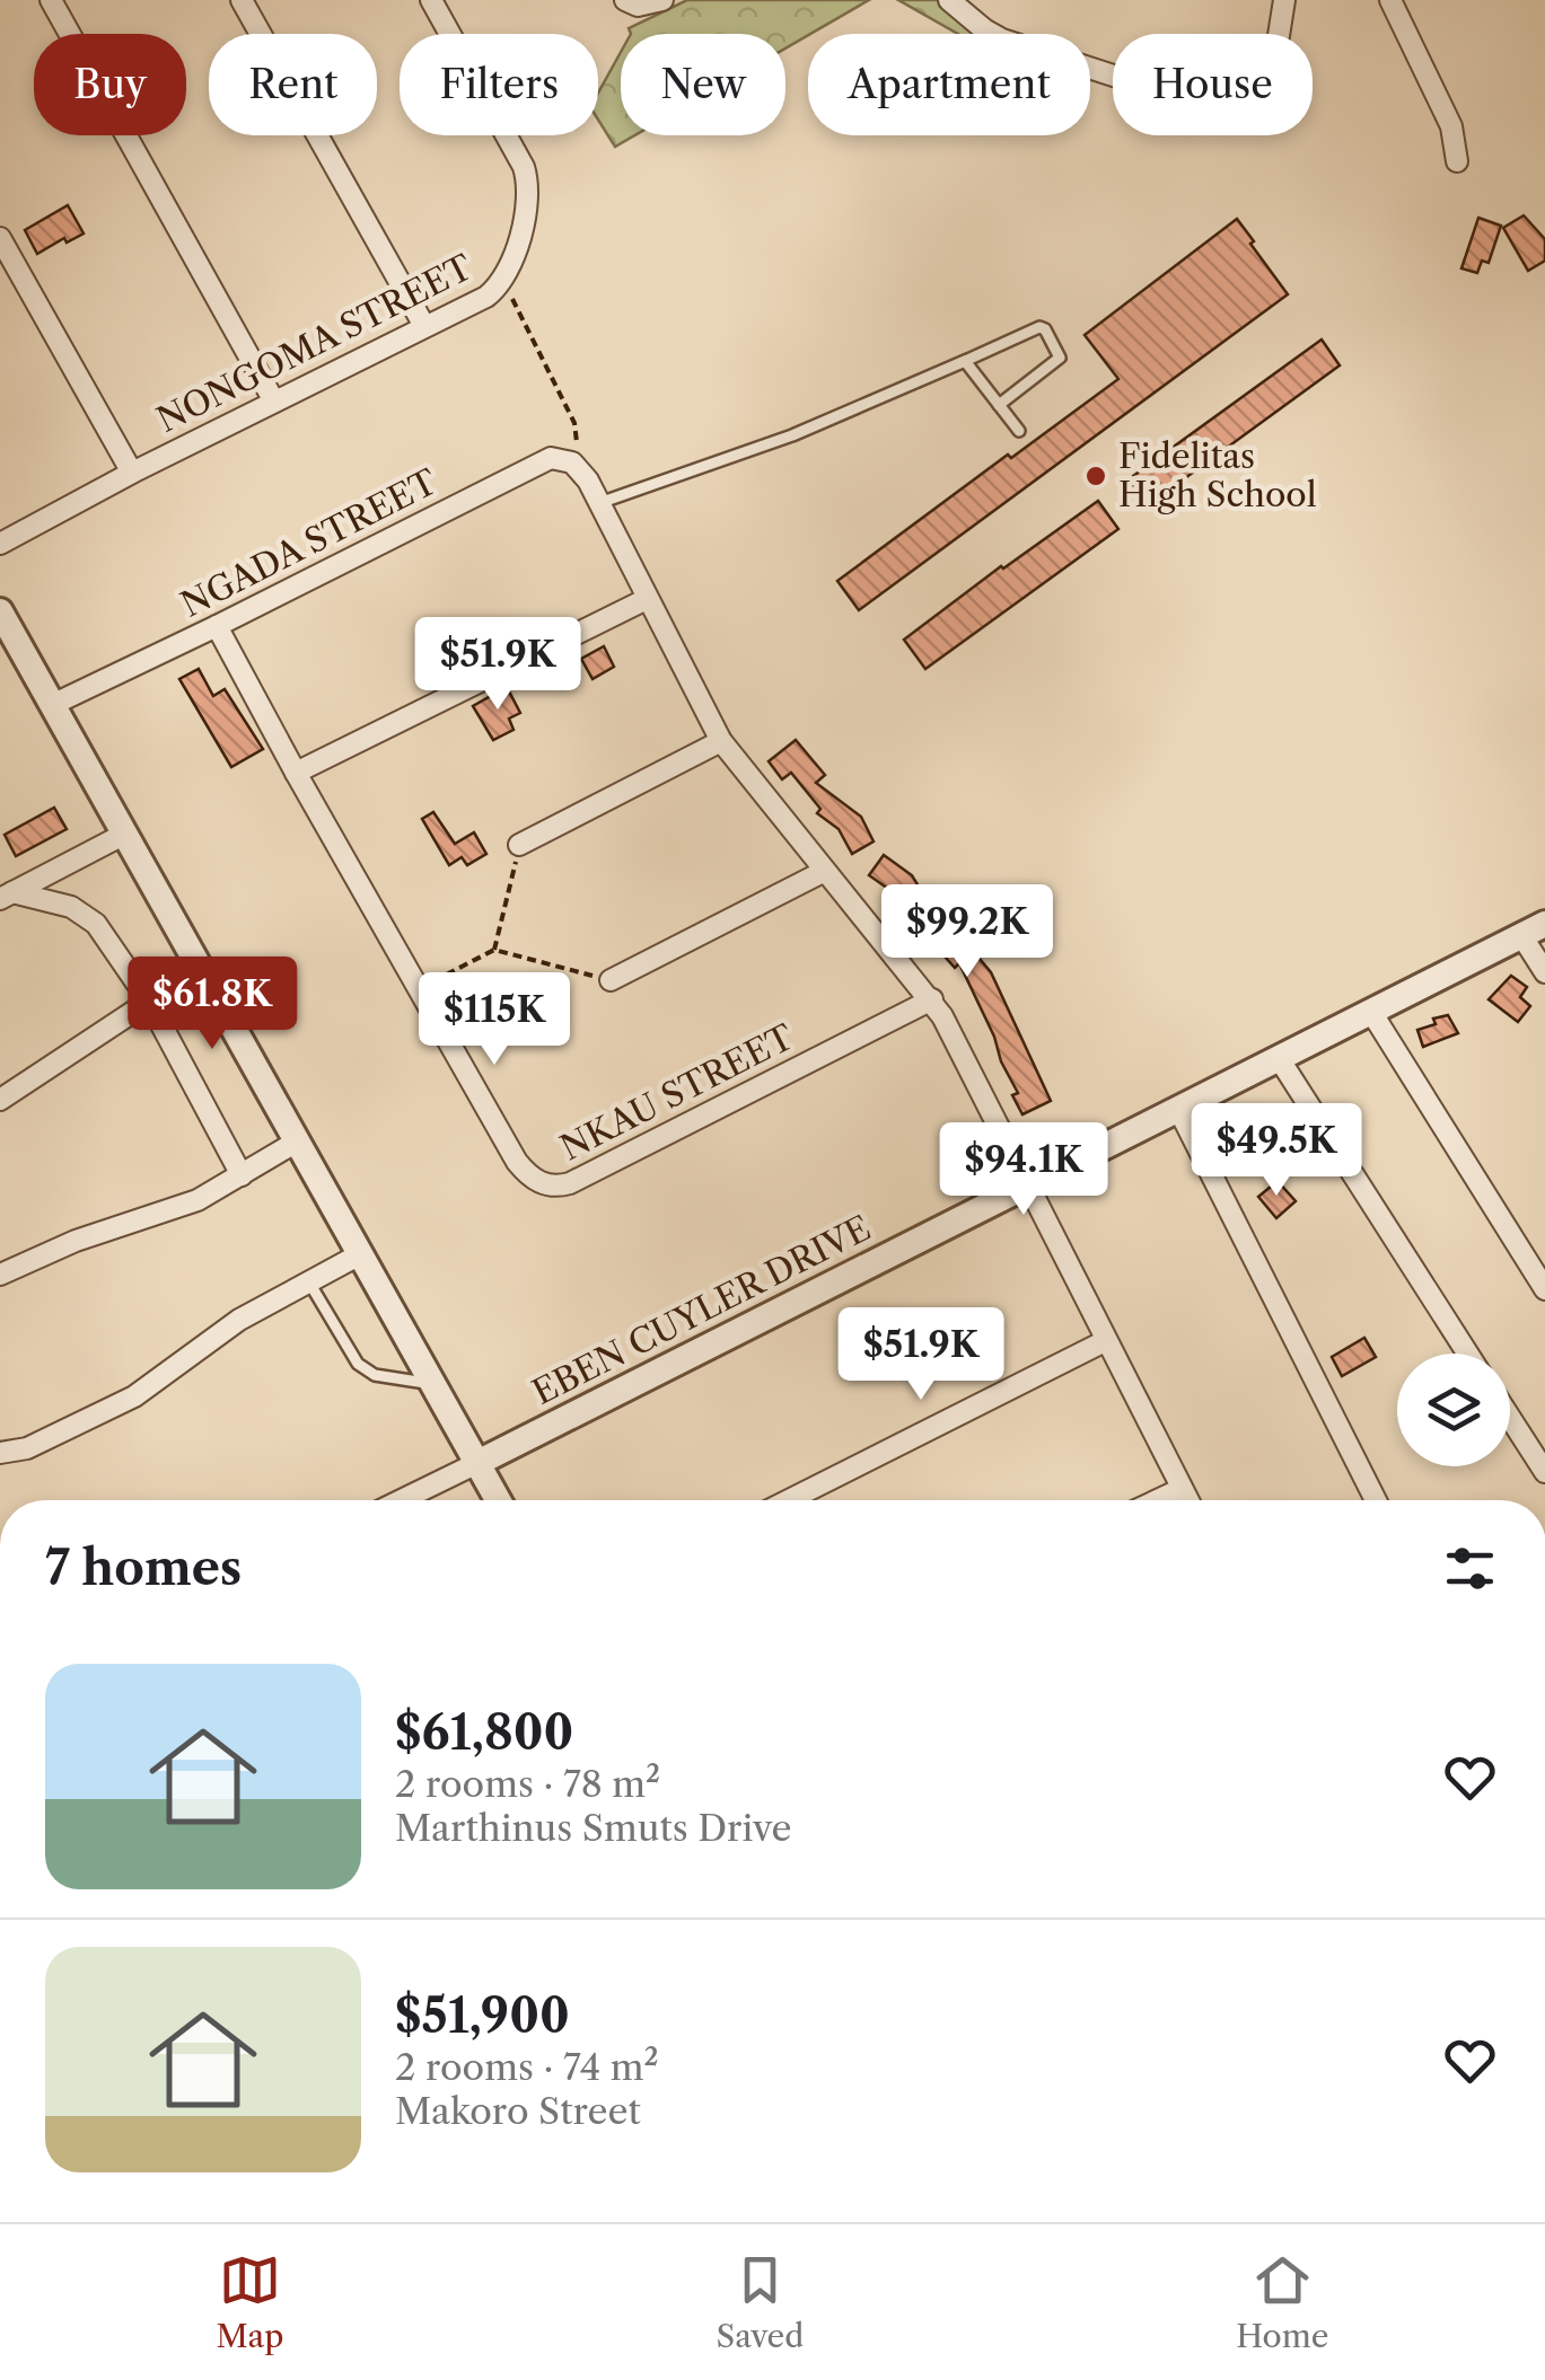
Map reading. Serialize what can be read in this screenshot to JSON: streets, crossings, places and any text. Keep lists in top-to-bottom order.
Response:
{
  "streets": {
    "street": [
      "NONGOMA STREET",
      "NGADA STREET",
      "NKAU STREET",
      "EBEN CUYLER DRIVE"
    ]
  },
  "crossings": [
    ["NGADA STREET", "NKAU STREET"]
  ],
  "places": ["Fidelitas High School"],
  "page": {
    "chip": [
      "Buy",
      "Rent",
      "Filters",
      "New",
      "Apartment",
      "House"
    ],
    "price": [
      "$51.9K",
      "$99.2K",
      "$61.8K",
      "$115K",
      "$49.5K",
      "$94.1K",
      "$51.9K"
    ],
    "heading": "7 homes",
    "list": [
      {
        "name": "$61,800",
        "note": "2 rooms · 78 m² · Marthinus Smuts Drive"
      },
      {
        "name": "$51,900",
        "note": "2 rooms · 74 m² · Makoro Street"
      }
    ],
    "tabs": ["Map", "Saved", "Home"]
  }
}
